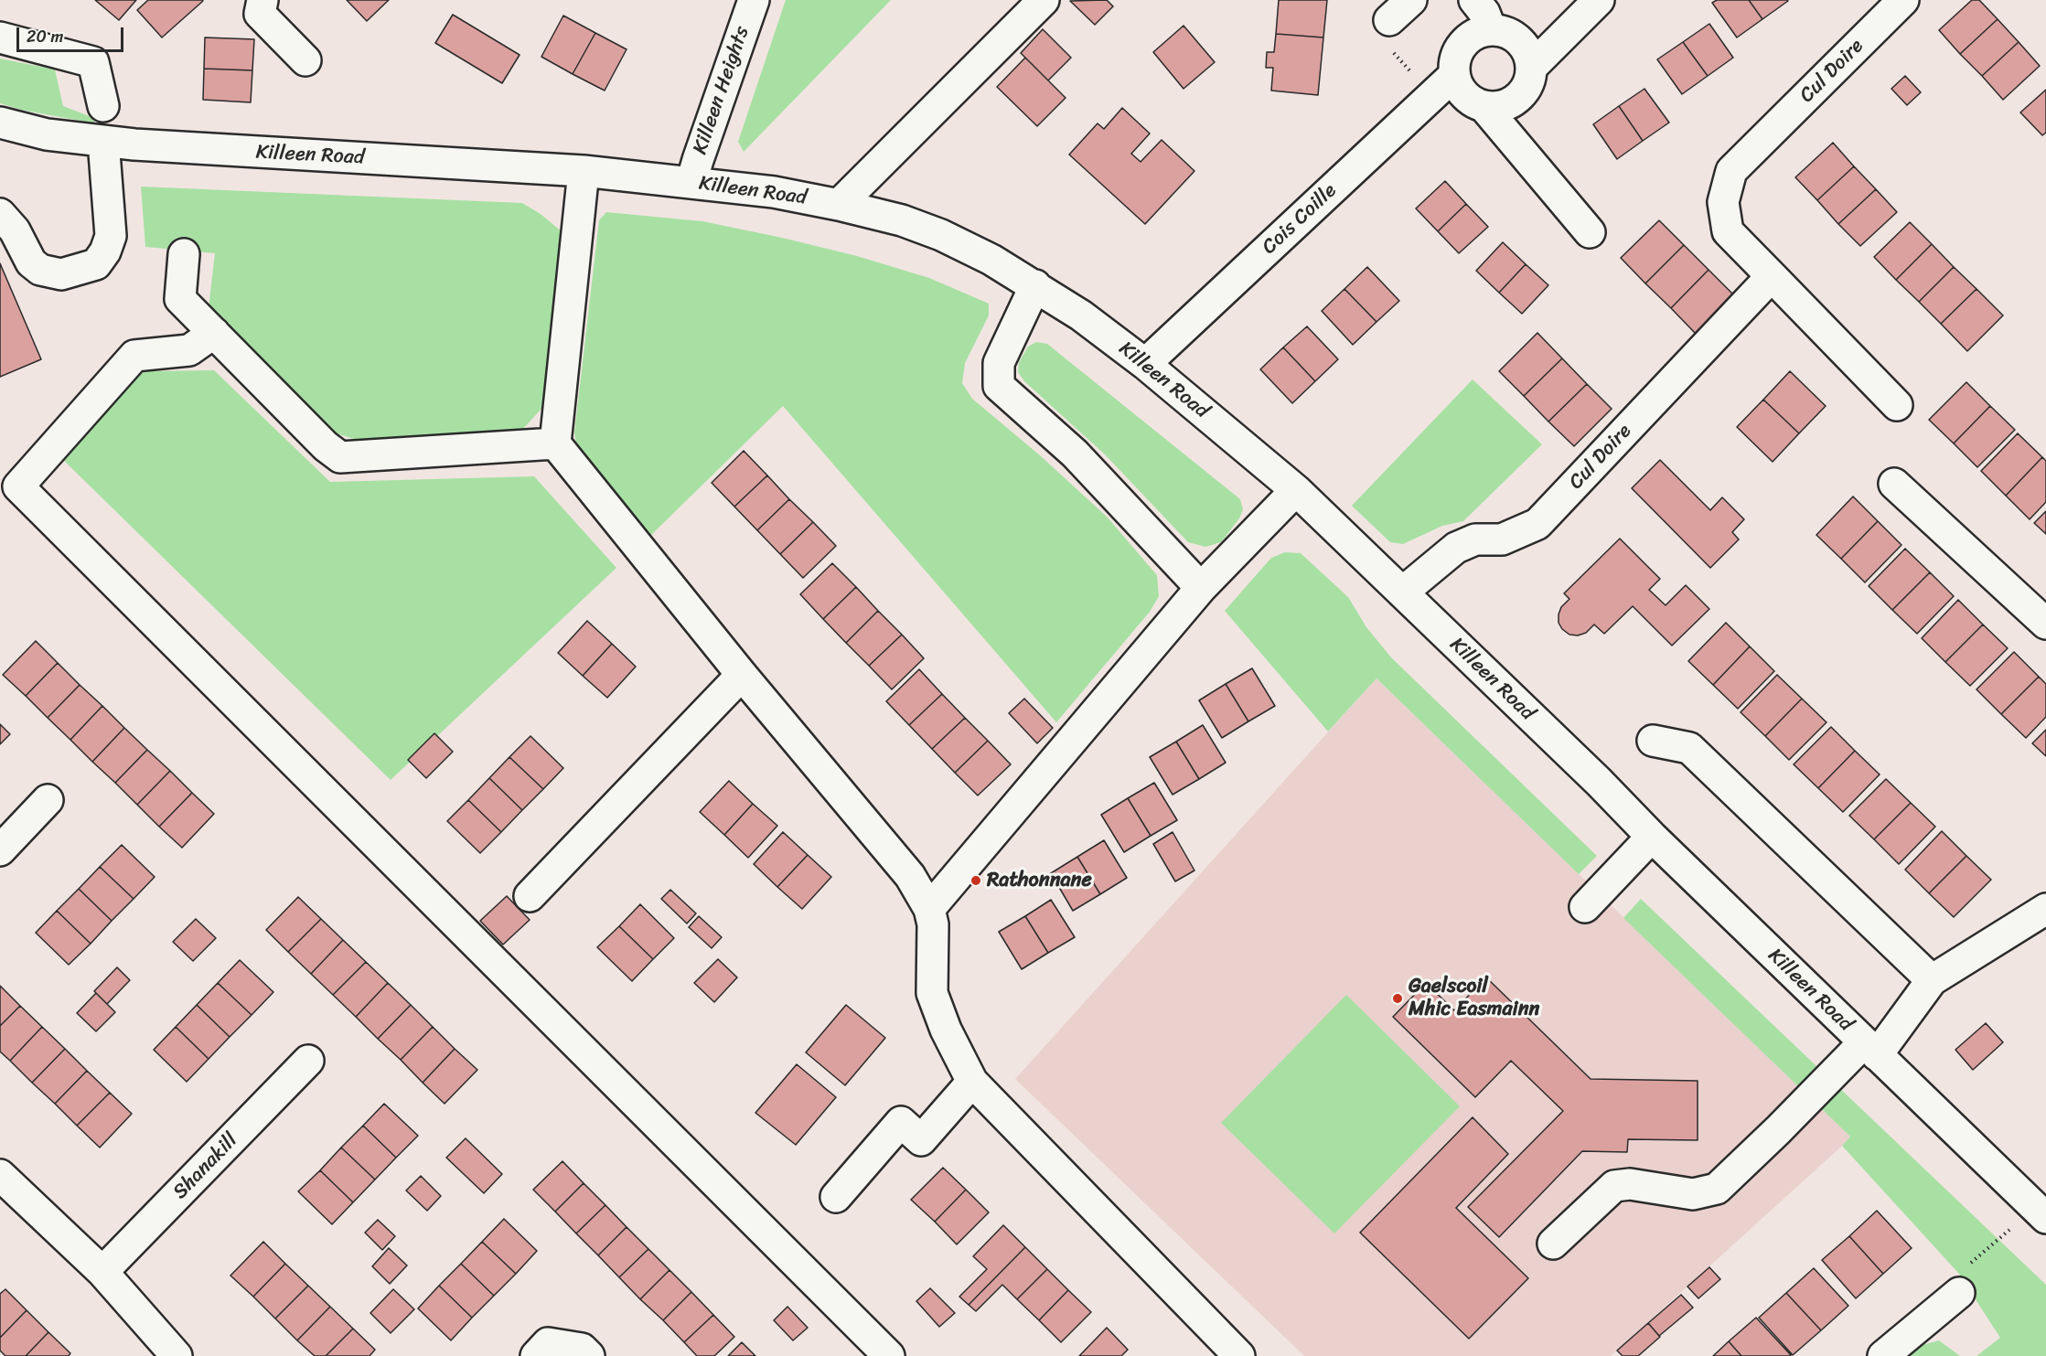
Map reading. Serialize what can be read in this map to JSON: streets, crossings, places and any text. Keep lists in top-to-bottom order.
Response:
{
  "streets": {
    "street": [
      "Cul Doire",
      "Killeen Heights",
      "Killeen Road",
      "Cois Coille",
      "Shanakill"
    ]
  },
  "crossings": [
    ["Cul Doire", "Killeen Road"],
    ["Killeen Heights", "Killeen Road"],
    ["Killeen Road", "Cois Coille"]
  ],
  "places": ["Rathonnane", "Gaelscoil Mhic Easmainn"],
  "scale_bar": "20 m"
}
